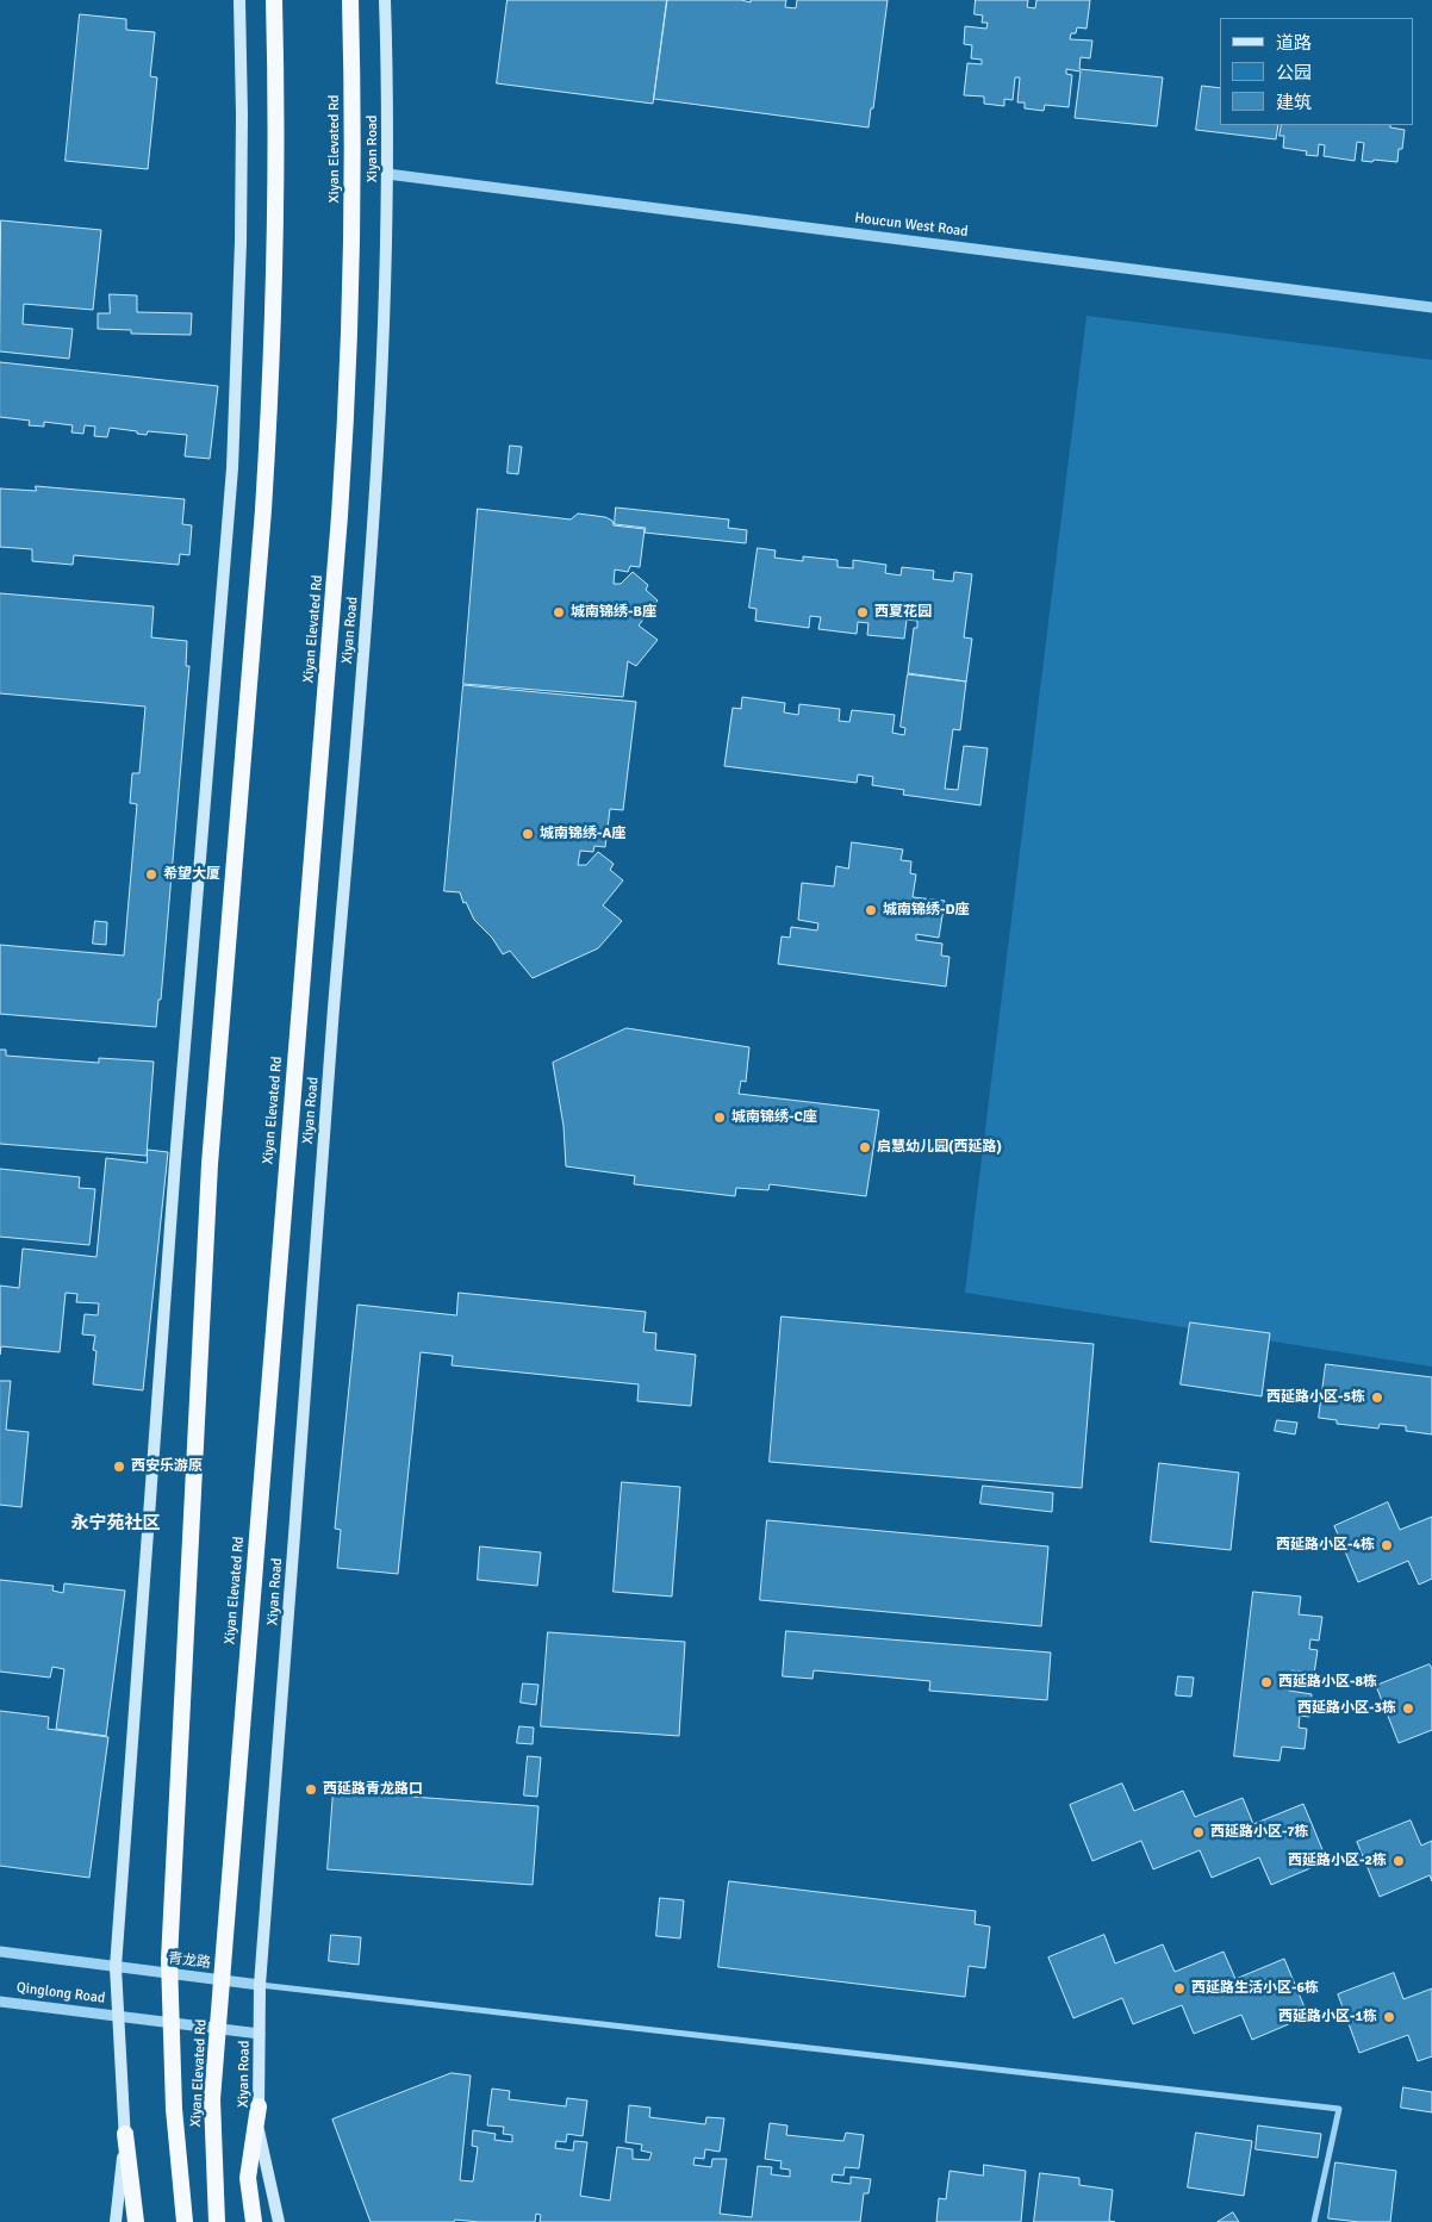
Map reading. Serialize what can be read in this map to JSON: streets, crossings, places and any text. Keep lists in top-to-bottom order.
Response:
{
  "streets": {
    "highway": ["Xiyan Elevated Rd"],
    "main road": ["Xiyan Road"],
    "street": ["Houcun West Road", "青龙路", "Qinglong Road"]
  },
  "crossings": [
    ["Xiyan Road", "Houcun West Road"],
    ["Xiyan Road", "青龙路"]
  ],
  "districts": ["永宁苑社区"],
  "places": [
    "城南锦绣-B座",
    "西夏花园",
    "城南锦绣-A座",
    "希望大厦",
    "城南锦绣-D座",
    "城南锦绣-C座",
    "启慧幼儿园(西延路)",
    "西延路小区-5栋",
    "西安乐游原",
    "西延路小区-4栋",
    "西延路小区-8栋",
    "西延路小区-3栋",
    "西延路青龙路口",
    "西延路小区-7栋",
    "西延路小区-2栋",
    "西延路生活小区-6栋",
    "西延路小区-1栋"
  ],
  "legend": ["道路", "公园", "建筑"]
}
